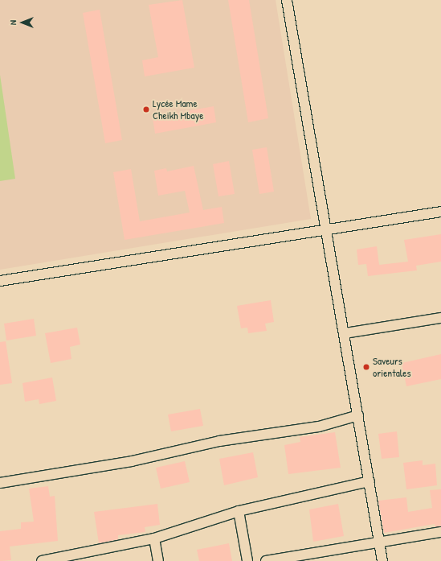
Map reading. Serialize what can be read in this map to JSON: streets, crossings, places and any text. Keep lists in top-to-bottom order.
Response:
{
  "places": ["Lycée Mame Cheikh Mbaye", "Saveurs orientales"],
  "north": "left"
}
